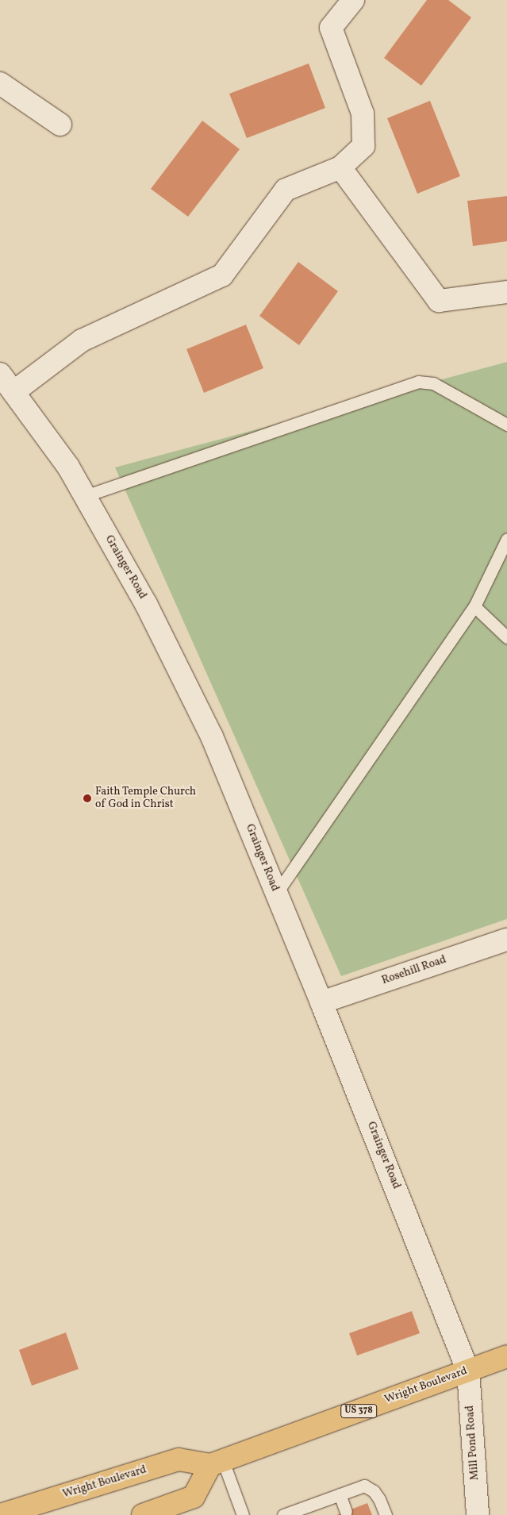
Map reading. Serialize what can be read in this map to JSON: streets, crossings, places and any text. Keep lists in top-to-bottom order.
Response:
{
  "streets": {
    "highway": ["Wright Boulevard", "US 378"],
    "street": ["Grainger Road", "Rosehill Road", "Mill Pond Road"]
  },
  "crossings": [
    ["Grainger Road", "Rosehill Road"],
    ["Grainger Road", "Wright Boulevard"],
    ["Grainger Road", "Mill Pond Road"],
    ["Wright Boulevard", "Mill Pond Road"]
  ],
  "places": ["Faith Temple Church of God in Christ"]
}
